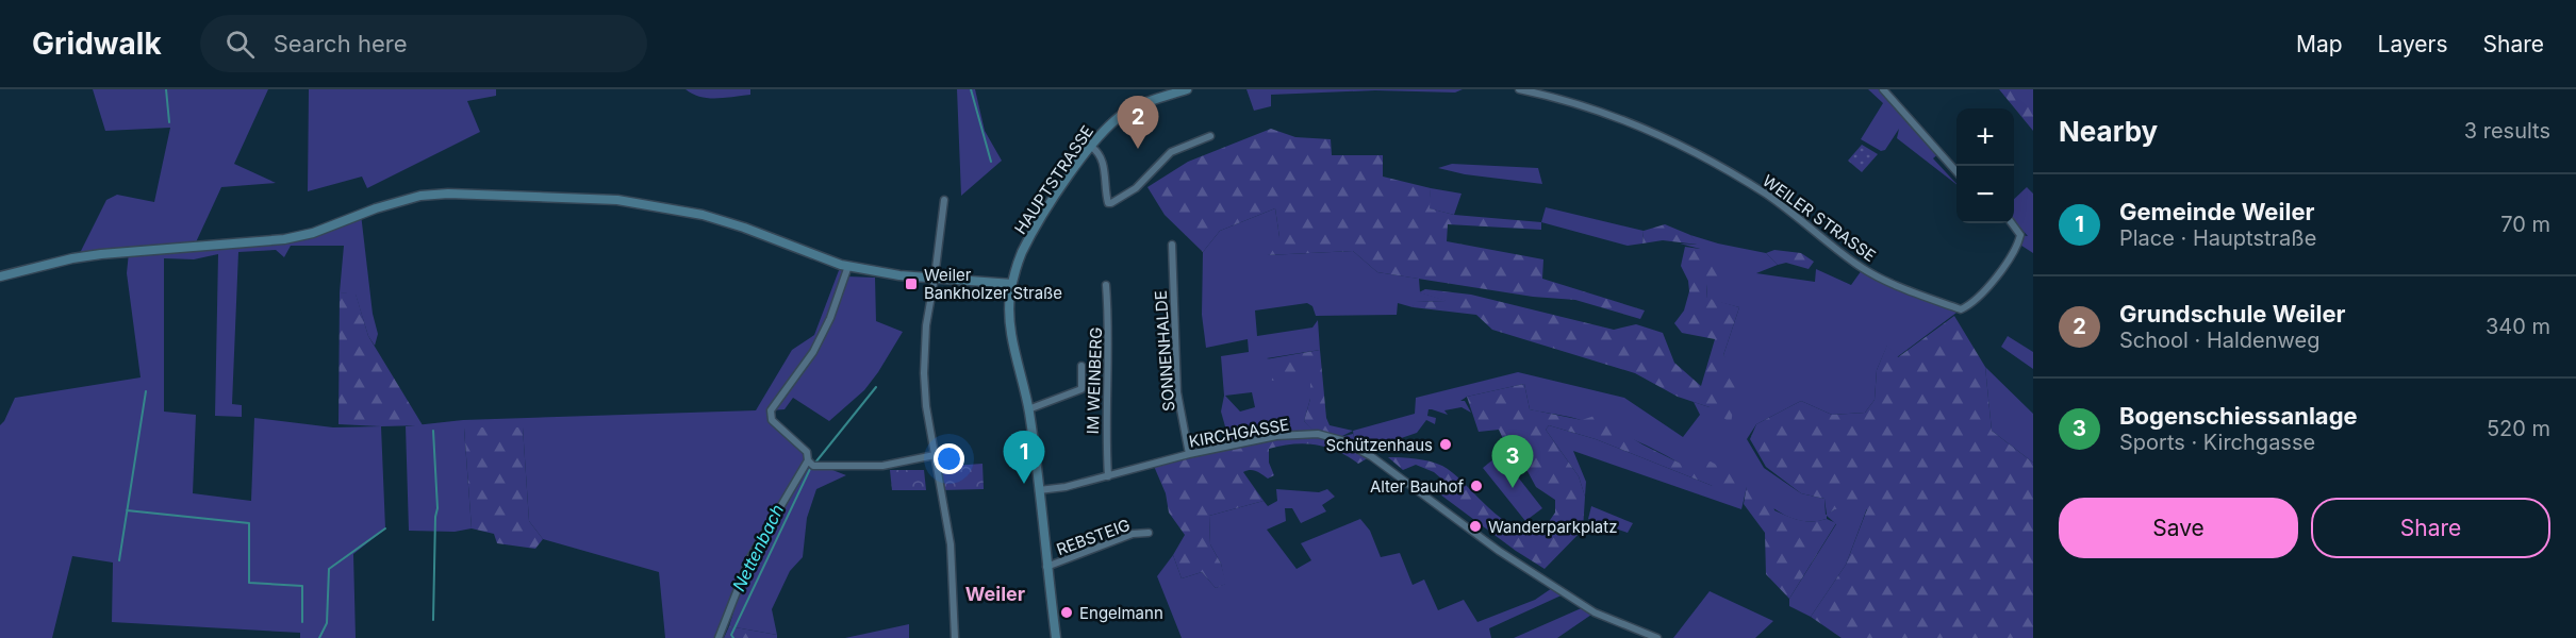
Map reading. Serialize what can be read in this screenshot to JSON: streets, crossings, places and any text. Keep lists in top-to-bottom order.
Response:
{
  "streets": {
    "street": [
      "HAUPTSTRASSE",
      "WEILER STRASSE",
      "SONNENHALDE",
      "IM WEINBERG",
      "KIRCHGASSE",
      "REBSTEIG"
    ]
  },
  "crossings": [
    ["HAUPTSTRASSE", "KIRCHGASSE"],
    ["HAUPTSTRASSE", "REBSTEIG"],
    ["SONNENHALDE", "KIRCHGASSE"],
    ["IM WEINBERG", "KIRCHGASSE"]
  ],
  "districts": ["Weiler"],
  "water": ["Nettenbach"],
  "places": {
    "transit": ["Weiler Bankholzer Straße"],
    "other": [
      "Schützenhaus",
      "Alter Bauhof",
      "Wanderparkplatz",
      "Engelmann"
    ]
  },
  "page": {
    "header": "Gridwalk",
    "search": "Search here",
    "nav": ["Map", "Layers", "Share"],
    "heading": ["Nearby", "3 results"],
    "pins": ["2", "1", "3"],
    "map_buttons": ["+", "−"],
    "list": [
      {
        "mark": "1",
        "name": "Gemeinde Weiler",
        "note": "Place · Hauptstraße",
        "value": "70 m"
      },
      {
        "mark": "2",
        "name": "Grundschule Weiler",
        "note": "School · Haldenweg",
        "value": "340 m"
      },
      {
        "mark": "3",
        "name": "Bogenschiessanlage",
        "note": "Sports · Kirchgasse",
        "value": "520 m"
      }
    ],
    "buttons": ["Save", "Share"]
  }
}
